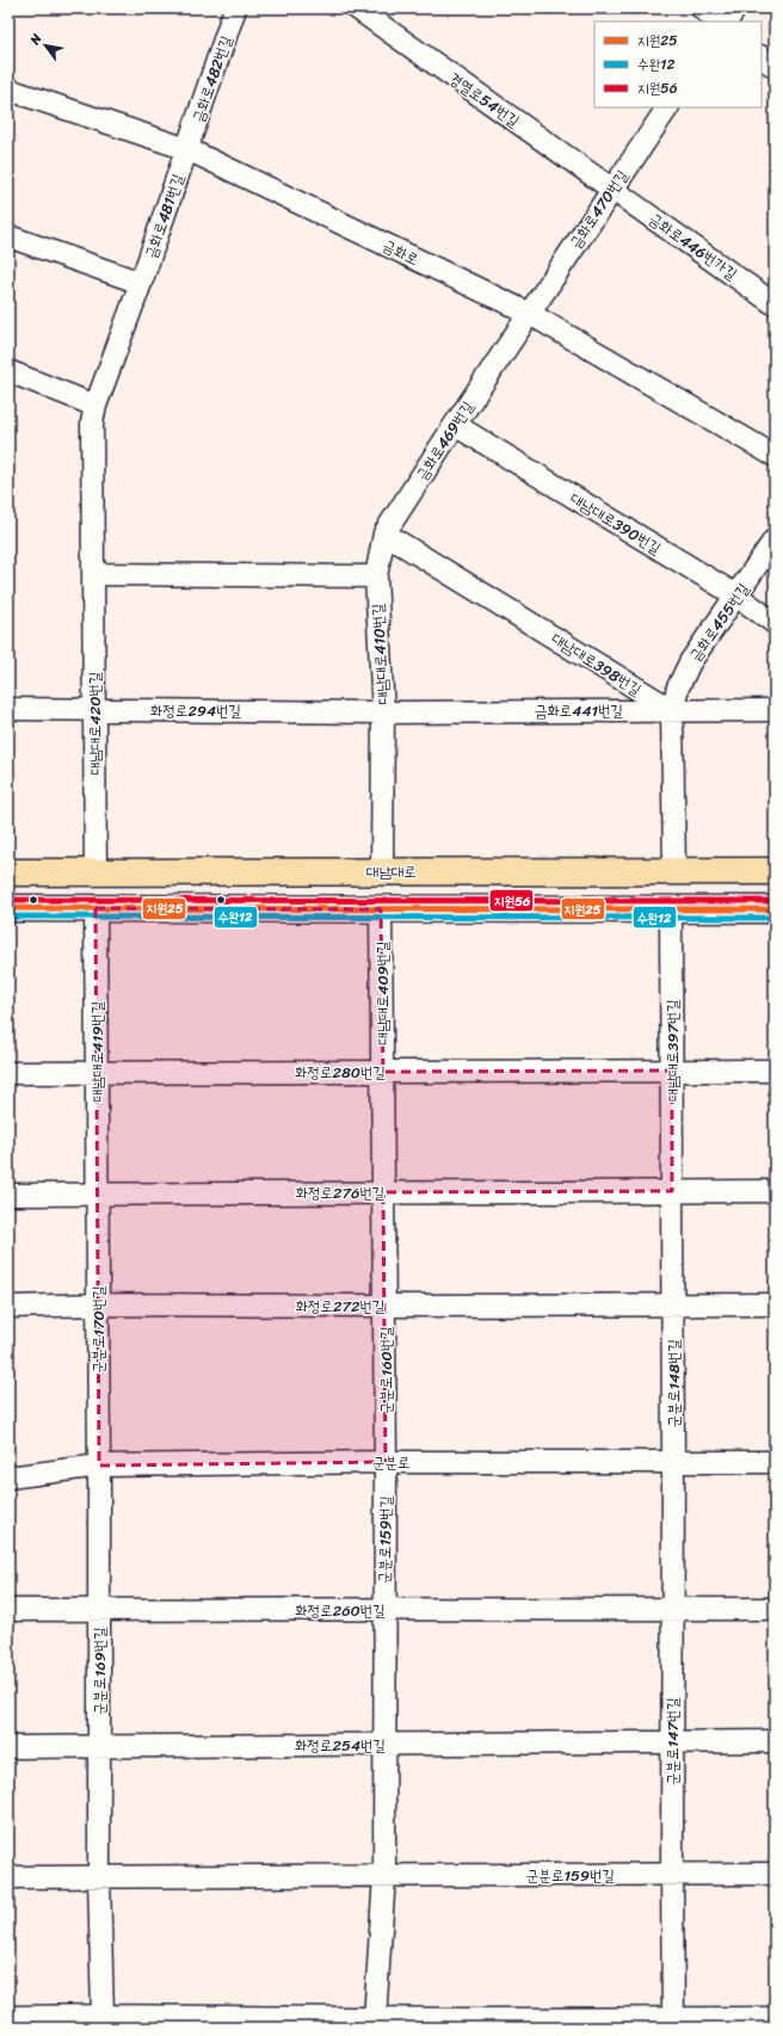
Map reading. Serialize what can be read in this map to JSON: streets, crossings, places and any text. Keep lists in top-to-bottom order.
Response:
{
  "streets": {
    "main road": ["대남대로"],
    "street": [
      "금화로482번길",
      "경열로54번길",
      "금화로470번길",
      "금화로481번길",
      "금화로446번가길",
      "금화로",
      "금화로469번길",
      "대남대로390번길",
      "금화로455번길",
      "대남대로410번길",
      "대남대로398번길",
      "화정로294번길",
      "금화로441번길",
      "대남대로420번길",
      "대남대로409번길",
      "대남대로397번길",
      "대남대로419번길",
      "화정로280번길",
      "화정로276번길",
      "화정로272번길",
      "군분로170번길",
      "군분로160번길",
      "군분로148번길",
      "군분로",
      "군분로159번길",
      "화정로260번길",
      "군분로169번길",
      "군분로147번길",
      "화정로254번길"
    ]
  },
  "crossings": [
    ["금화로482번길", "금화로481번길"],
    ["금화로482번길", "금화로"],
    ["경열로54번길", "금화로470번길"],
    ["경열로54번길", "금화로446번가길"],
    ["금화로470번길", "금화로446번가길"],
    ["금화로470번길", "금화로"],
    ["금화로470번길", "금화로469번길"],
    ["금화로481번길", "금화로"],
    ["금화로481번길", "대남대로420번길"],
    ["금화로", "금화로469번길"],
    ["금화로469번길", "대남대로390번길"],
    ["금화로469번길", "대남대로410번길"],
    ["금화로469번길", "대남대로398번길"],
    ["대남대로390번길", "금화로455번길"],
    ["금화로455번길", "대남대로398번길"],
    ["금화로455번길", "금화로441번길"],
    ["대남대로410번길", "화정로294번길"],
    ["대남대로410번길", "금화로441번길"],
    ["대남대로410번길", "대남대로"],
    ["대남대로398번길", "금화로441번길"],
    ["화정로294번길", "금화로441번길"],
    ["화정로294번길", "대남대로420번길"],
    ["대남대로420번길", "대남대로"],
    ["대남대로409번길", "화정로280번길"],
    ["대남대로409번길", "화정로276번길"],
    ["대남대로409번길", "군분로160번길"],
    ["대남대로397번길", "화정로280번길"],
    ["대남대로397번길", "화정로276번길"],
    ["대남대로397번길", "군분로148번길"],
    ["대남대로419번길", "화정로280번길"],
    ["대남대로419번길", "화정로276번길"],
    ["대남대로419번길", "군분로170번길"],
    ["화정로276번길", "군분로170번길"],
    ["화정로276번길", "군분로160번길"],
    ["화정로276번길", "군분로148번길"],
    ["화정로272번길", "군분로170번길"],
    ["화정로272번길", "군분로160번길"],
    ["화정로272번길", "군분로148번길"],
    ["군분로170번길", "군분로"],
    ["군분로170번길", "군분로169번길"],
    ["군분로160번길", "군분로"],
    ["군분로160번길", "군분로159번길"],
    ["군분로148번길", "군분로"],
    ["군분로148번길", "군분로147번길"],
    ["군분로", "군분로159번길"],
    ["군분로", "군분로169번길"],
    ["군분로", "군분로147번길"],
    ["군분로159번길", "화정로260번길"],
    ["군분로159번길", "군분로147번길"],
    ["군분로159번길", "화정로254번길"],
    ["화정로260번길", "군분로169번길"],
    ["화정로260번길", "군분로147번길"],
    ["군분로169번길", "화정로254번길"],
    ["군분로147번길", "화정로254번길"]
  ],
  "lines": ["transit line 지원56", "transit line 지원25", "transit line 수완12"],
  "legend": ["지원25", "수완12", "지원56"],
  "north": "top left"
}
